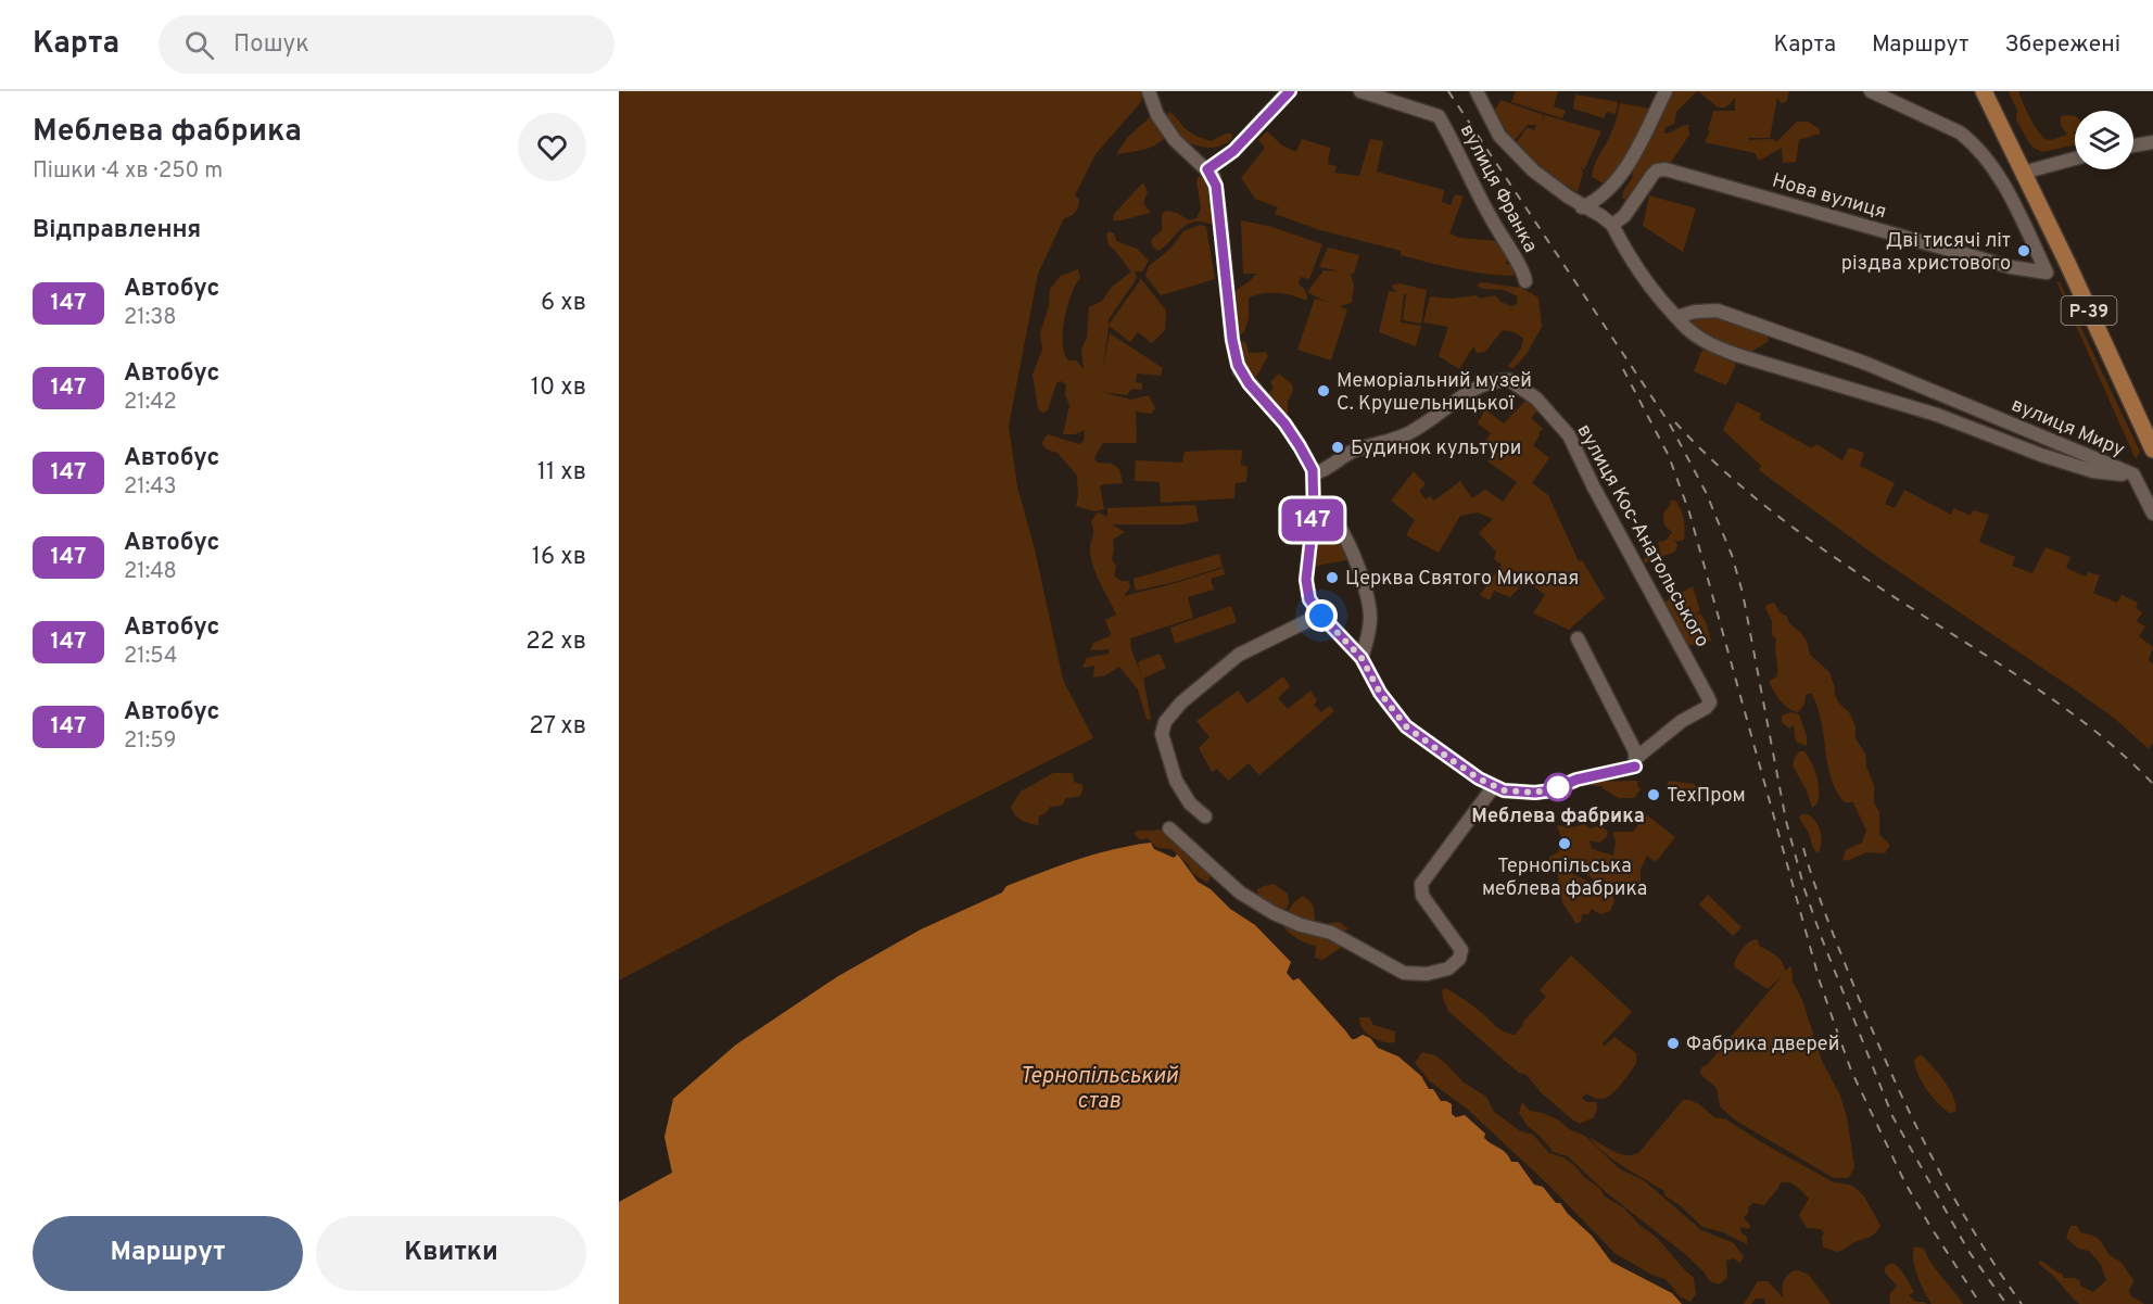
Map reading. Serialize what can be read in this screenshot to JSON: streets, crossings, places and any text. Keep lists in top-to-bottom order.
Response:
{
  "streets": {
    "main road": ["Р-39"],
    "street": [
      "вулиця Франка",
      "Нова вулиця",
      "вулиця Миру",
      "вулиця Кос-Анатольського"
    ]
  },
  "crossings": [
    ["Нова вулиця", "вулиця Миру"]
  ],
  "water": ["Тернопільський став"],
  "places": [
    "Дві тисячі літ різдва христового",
    "Меморіальний музей С. Крушельницької",
    "Будинок культури",
    "Церква Святого Миколая",
    "Меблева фабрика",
    "ТехПром",
    "Тернопільська меблева фабрика",
    "Фабрика дверей"
  ],
  "lines": ["bus line 147"],
  "page": {
    "header": "Карта",
    "search": "Пошук",
    "nav": ["Карта", "Маршрут", "Збережені"],
    "heading": [
      ["Меблева фабрика", "Пішки · 4 хв · 250 m"],
      "Відправлення"
    ],
    "on_map": "147",
    "list": [
      {
        "mark": "147",
        "name": "Автобус",
        "note": "21:38",
        "value": "6 хв"
      },
      {
        "mark": "147",
        "name": "Автобус",
        "note": "21:42",
        "value": "10 хв"
      },
      {
        "mark": "147",
        "name": "Автобус",
        "note": "21:43",
        "value": "11 хв"
      },
      {
        "mark": "147",
        "name": "Автобус",
        "note": "21:48",
        "value": "16 хв"
      },
      {
        "mark": "147",
        "name": "Автобус",
        "note": "21:54",
        "value": "22 хв"
      },
      {
        "mark": "147",
        "name": "Автобус",
        "note": "21:59",
        "value": "27 хв"
      }
    ],
    "buttons": ["Маршрут", "Квитки"]
  }
}
